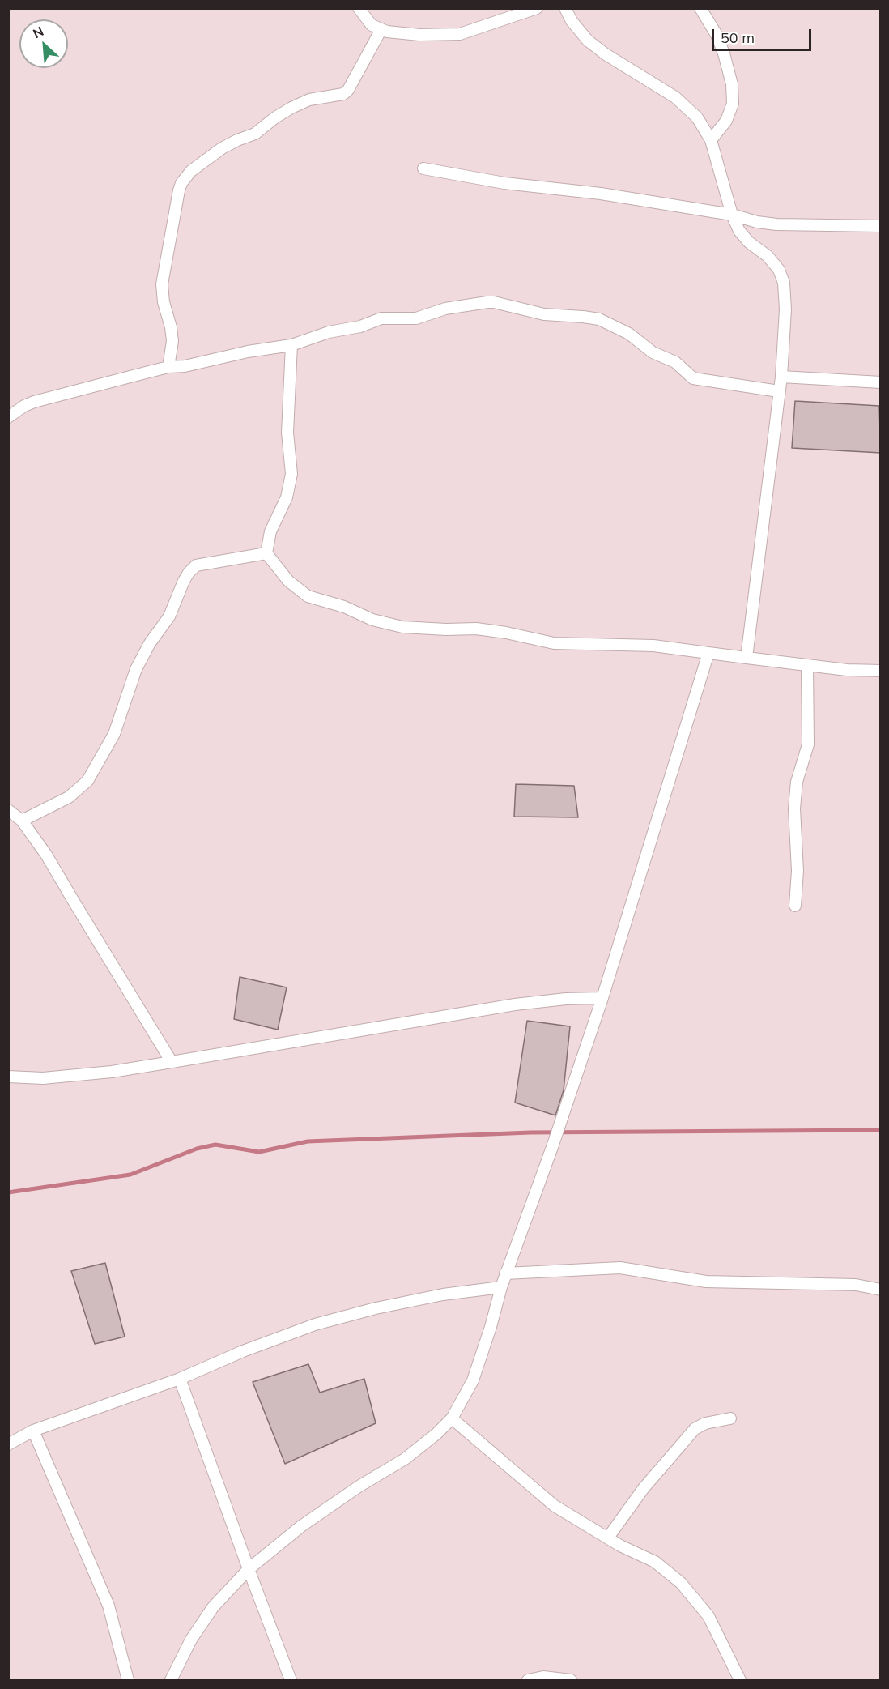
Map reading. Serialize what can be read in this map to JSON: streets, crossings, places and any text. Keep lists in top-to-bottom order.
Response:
{
  "scale_bar": "50 m",
  "north": "top left"
}
